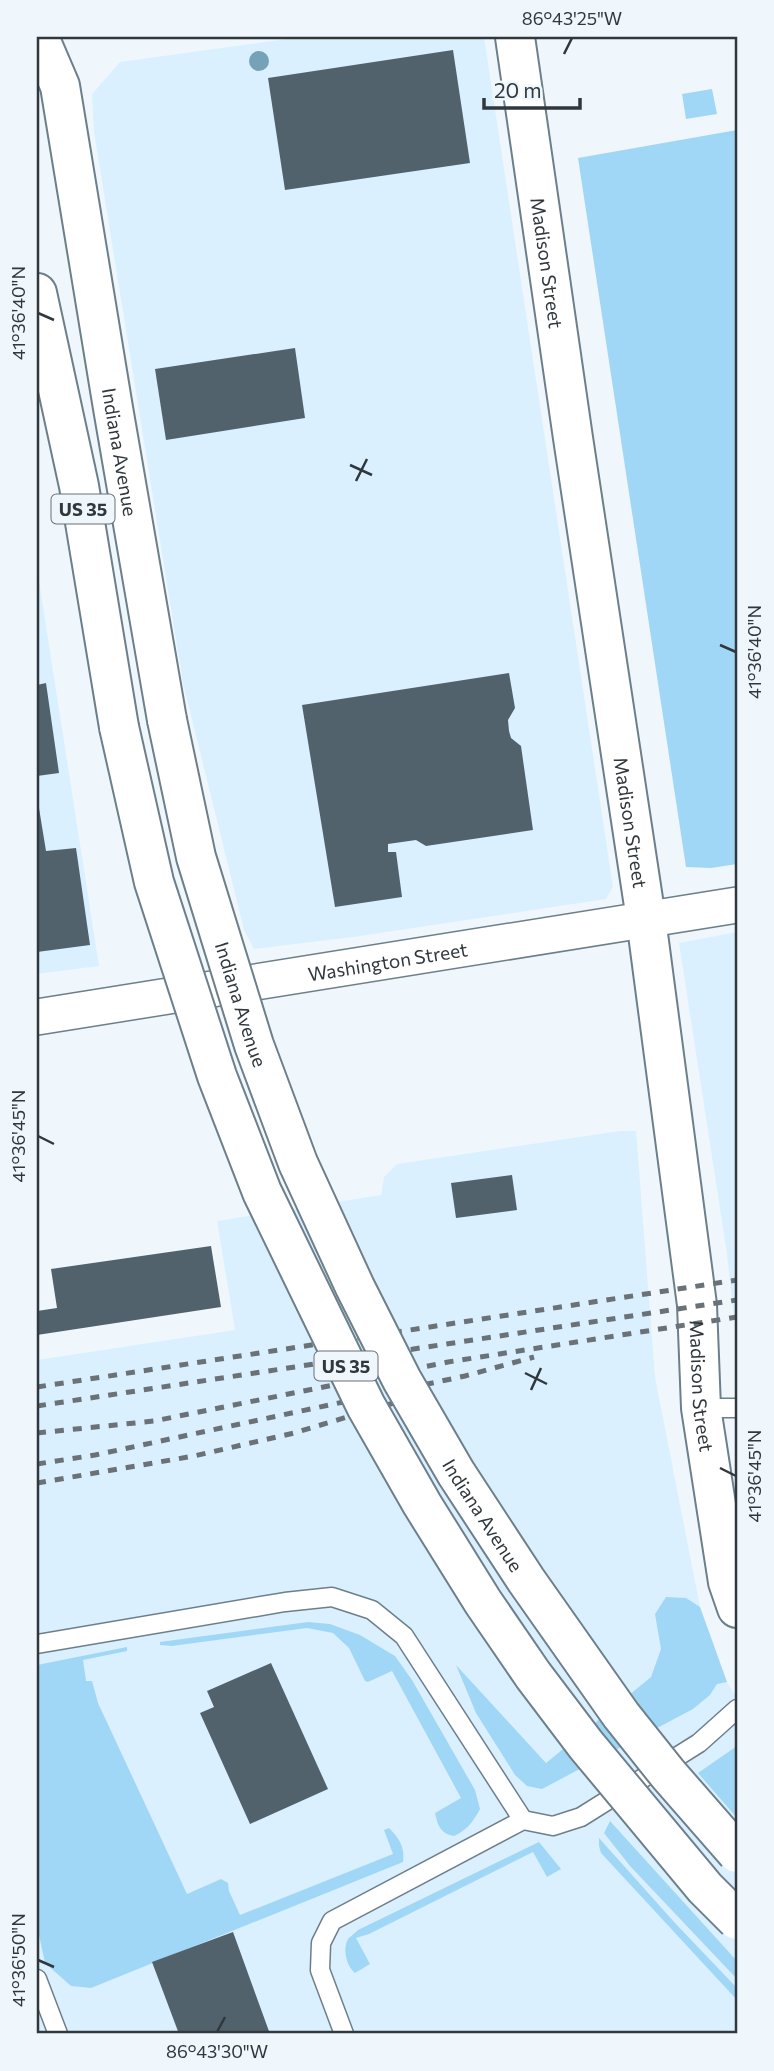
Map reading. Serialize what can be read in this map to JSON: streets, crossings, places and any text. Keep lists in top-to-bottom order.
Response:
{
  "streets": {
    "main road": ["Madison Street", "Indiana Avenue", "US 35"],
    "street": ["Washington Street"]
  },
  "crossings": [
    ["Madison Street", "Washington Street"]
  ],
  "scale_bar": "20 m",
  "coordinates": [
    "86°43'25\"W",
    "41°36'40\"N",
    "41°36'45\"N",
    "41°36'50\"N",
    "86°43'30\"W"
  ]
}
